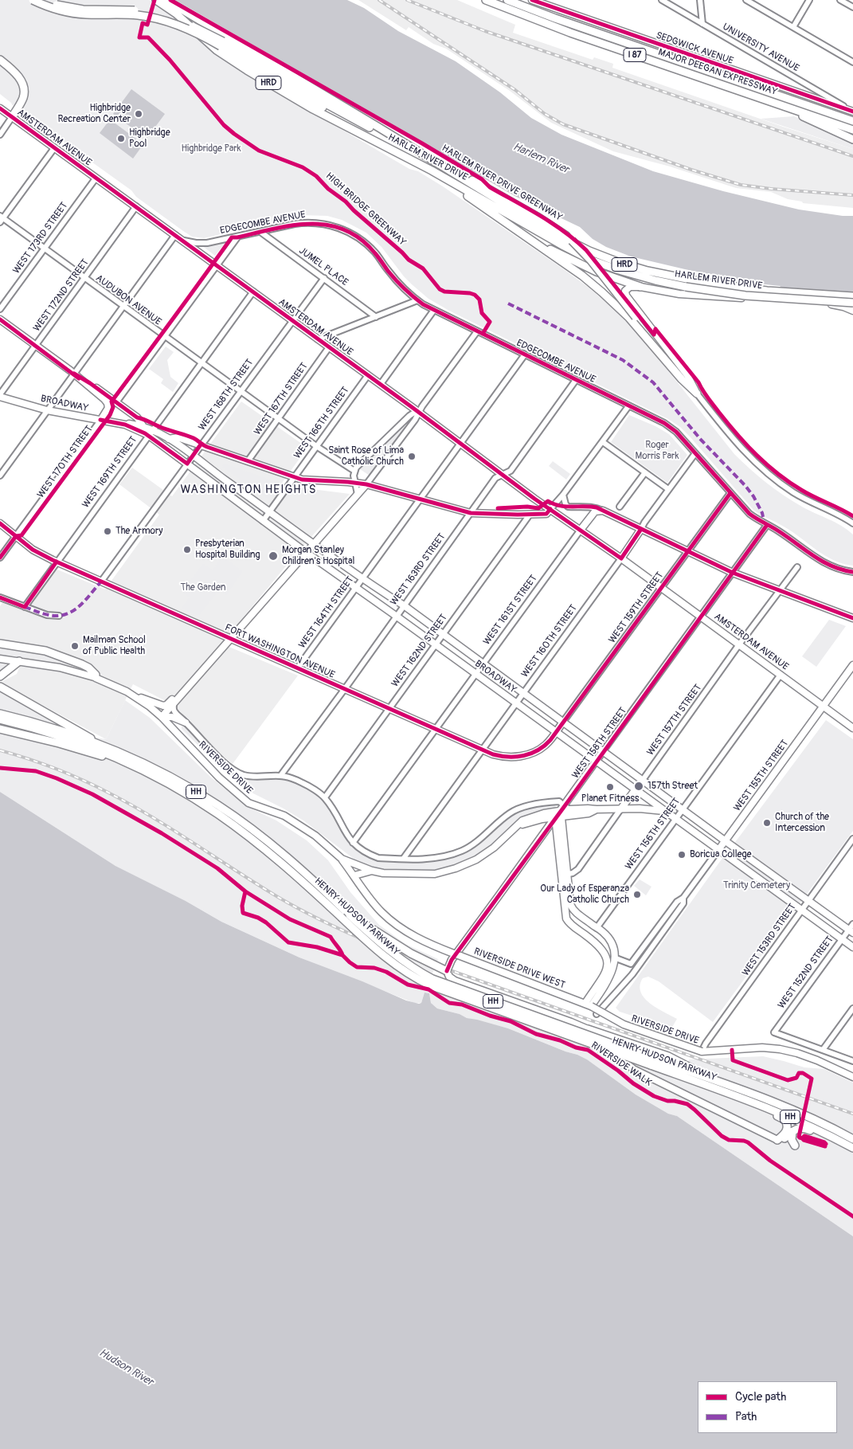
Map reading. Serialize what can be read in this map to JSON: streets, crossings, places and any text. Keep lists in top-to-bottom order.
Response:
{
  "streets": {
    "highway": [
      "I 87",
      "MAJOR DEEGAN EXPRESSWAY",
      "HRD",
      "HARLEM RIVER DRIVE",
      "HH",
      "HENRY HUDSON PARKWAY"
    ],
    "main road": [
      "SEDGWICK AVENUE",
      "AMSTERDAM AVENUE",
      "BROADWAY",
      "WEST 159TH STREET",
      "WEST 161ST STREET",
      "WEST 160TH STREET",
      "FORT WASHINGTON AVENUE",
      "WEST 157TH STREET",
      "WEST 158TH STREET",
      "RIVERSIDE DRIVE",
      "WEST 155TH STREET",
      "RIVERSIDE DRIVE WEST"
    ],
    "street": [
      "UNIVERSITY AVENUE",
      "EDGECOMBE AVENUE",
      "WEST 173RD STREET",
      "JUMEL PLACE",
      "WEST 172ND STREET",
      "AUDUBON AVENUE",
      "WEST 168TH STREET",
      "WEST 167TH STREET",
      "WEST 166TH STREET",
      "WEST 170TH STREET",
      "WEST 169TH STREET",
      "WEST 163RD STREET",
      "WEST 164TH STREET",
      "WEST 162ND STREET",
      "WEST 156TH STREET",
      "WEST 153RD STREET",
      "WEST 152ND STREET"
    ],
    "cycle path": ["HARLEM RIVER DRIVE GREENWAY", "HIGH BRIDGE GREENWAY", "RIVERSIDE WALK"]
  },
  "crossings": [
    ["UNIVERSITY AVENUE", "SEDGWICK AVENUE"],
    ["AMSTERDAM AVENUE", "EDGECOMBE AVENUE"],
    ["AMSTERDAM AVENUE", "WEST 173RD STREET"],
    ["AMSTERDAM AVENUE", "WEST 172ND STREET"],
    ["AMSTERDAM AVENUE", "WEST 168TH STREET"],
    ["AMSTERDAM AVENUE", "WEST 167TH STREET"],
    ["AMSTERDAM AVENUE", "WEST 166TH STREET"],
    ["AMSTERDAM AVENUE", "WEST 169TH STREET"],
    ["AMSTERDAM AVENUE", "WEST 163RD STREET"],
    ["AMSTERDAM AVENUE", "WEST 159TH STREET"],
    ["AMSTERDAM AVENUE", "WEST 161ST STREET"],
    ["AMSTERDAM AVENUE", "WEST 164TH STREET"],
    ["AMSTERDAM AVENUE", "WEST 160TH STREET"],
    ["AMSTERDAM AVENUE", "WEST 157TH STREET"],
    ["AMSTERDAM AVENUE", "WEST 158TH STREET"],
    ["AMSTERDAM AVENUE", "WEST 155TH STREET"],
    ["AMSTERDAM AVENUE", "WEST 156TH STREET"],
    ["EDGECOMBE AVENUE", "JUMEL PLACE"],
    ["EDGECOMBE AVENUE", "WEST 163RD STREET"],
    ["EDGECOMBE AVENUE", "WEST 159TH STREET"],
    ["EDGECOMBE AVENUE", "WEST 164TH STREET"],
    ["EDGECOMBE AVENUE", "WEST 160TH STREET"],
    ["EDGECOMBE AVENUE", "WEST 158TH STREET"],
    ["WEST 173RD STREET", "AUDUBON AVENUE"],
    ["JUMEL PLACE", "WEST 168TH STREET"],
    ["WEST 172ND STREET", "AUDUBON AVENUE"],
    ["WEST 172ND STREET", "BROADWAY"],
    ["AUDUBON AVENUE", "WEST 168TH STREET"],
    ["AUDUBON AVENUE", "WEST 167TH STREET"],
    ["AUDUBON AVENUE", "WEST 166TH STREET"],
    ["AUDUBON AVENUE", "WEST 169TH STREET"],
    ["WEST 168TH STREET", "BROADWAY"],
    ["WEST 168TH STREET", "FORT WASHINGTON AVENUE"],
    ["BROADWAY", "WEST 166TH STREET"],
    ["BROADWAY", "WEST 170TH STREET"],
    ["BROADWAY", "WEST 169TH STREET"],
    ["BROADWAY", "WEST 163RD STREET"],
    ["BROADWAY", "WEST 159TH STREET"],
    ["BROADWAY", "WEST 161ST STREET"],
    ["BROADWAY", "WEST 164TH STREET"],
    ["BROADWAY", "WEST 160TH STREET"],
    ["BROADWAY", "WEST 162ND STREET"],
    ["BROADWAY", "FORT WASHINGTON AVENUE"],
    ["BROADWAY", "WEST 157TH STREET"],
    ["BROADWAY", "WEST 158TH STREET"],
    ["BROADWAY", "WEST 155TH STREET"],
    ["BROADWAY", "WEST 156TH STREET"],
    ["BROADWAY", "WEST 153RD STREET"],
    ["BROADWAY", "WEST 152ND STREET"],
    ["WEST 170TH STREET", "FORT WASHINGTON AVENUE"],
    ["WEST 169TH STREET", "FORT WASHINGTON AVENUE"],
    ["WEST 163RD STREET", "FORT WASHINGTON AVENUE"],
    ["WEST 163RD STREET", "RIVERSIDE DRIVE"],
    ["WEST 159TH STREET", "FORT WASHINGTON AVENUE"],
    ["WEST 161ST STREET", "FORT WASHINGTON AVENUE"],
    ["WEST 161ST STREET", "RIVERSIDE DRIVE"],
    ["WEST 164TH STREET", "FORT WASHINGTON AVENUE"],
    ["WEST 160TH STREET", "FORT WASHINGTON AVENUE"],
    ["WEST 160TH STREET", "RIVERSIDE DRIVE"],
    ["WEST 162ND STREET", "FORT WASHINGTON AVENUE"],
    ["WEST 162ND STREET", "RIVERSIDE DRIVE"],
    ["WEST 158TH STREET", "RIVERSIDE DRIVE"],
    ["RIVERSIDE DRIVE", "WEST 153RD STREET"],
    ["RIVERSIDE DRIVE", "RIVERSIDE DRIVE WEST"]
  ],
  "districts": ["WASHINGTON HEIGHTS"],
  "water": ["Harlem River", "Hudson River"],
  "parks": [
    "Highbridge Park",
    "Roger Morris Park",
    "The Garden",
    "Trinity Cemetery"
  ],
  "places": [
    "Highbridge Recreation Center",
    "Highbridge Pool",
    "Saint Rose of Lima Catholic Church",
    "The Armory",
    "Presbyterian Hospital Building",
    "Morgan Stanley Children's Hospital",
    "Mailman School of Public Health",
    "157th Street",
    "Planet Fitness",
    "Church of the Intercession",
    "Boricua College",
    "Our Lady of Esperanza Catholic Church"
  ],
  "legend": ["Cycle path", "Path"]
}
